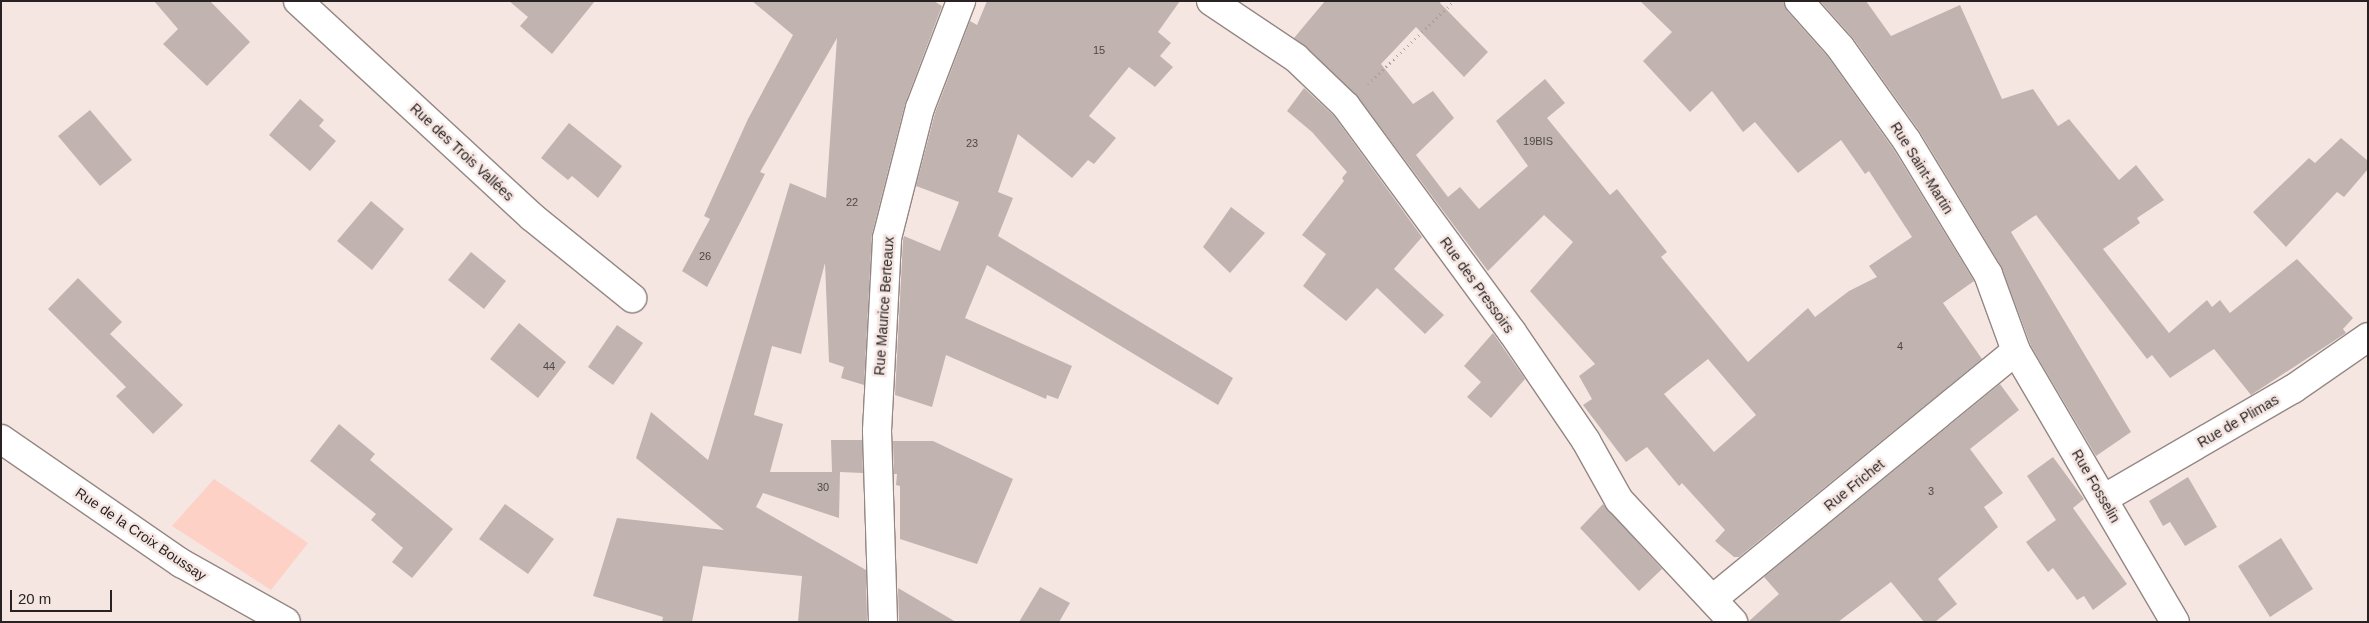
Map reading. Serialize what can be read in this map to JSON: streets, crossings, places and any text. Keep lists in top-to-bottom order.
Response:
{
  "streets": {
    "street": [
      "Rue des Trois Vallées",
      "Rue Saint-Martin",
      "Rue des Pressoirs",
      "Rue Maurice Berteaux",
      "Rue de Plimas",
      "Rue Frichet",
      "Rue Fosselin",
      "Rue de la Croix Boussay"
    ]
  },
  "crossings": [
    ["Rue Saint-Martin", "Rue Frichet"],
    ["Rue Saint-Martin", "Rue Fosselin"],
    ["Rue des Pressoirs", "Rue Frichet"],
    ["Rue de Plimas", "Rue Fosselin"],
    ["Rue Frichet", "Rue Fosselin"]
  ],
  "house_numbers": [
    "15",
    "19BIS",
    "23",
    "22",
    "26",
    "4",
    "44",
    "30",
    "3"
  ],
  "scale_bar": "20 m"
}
